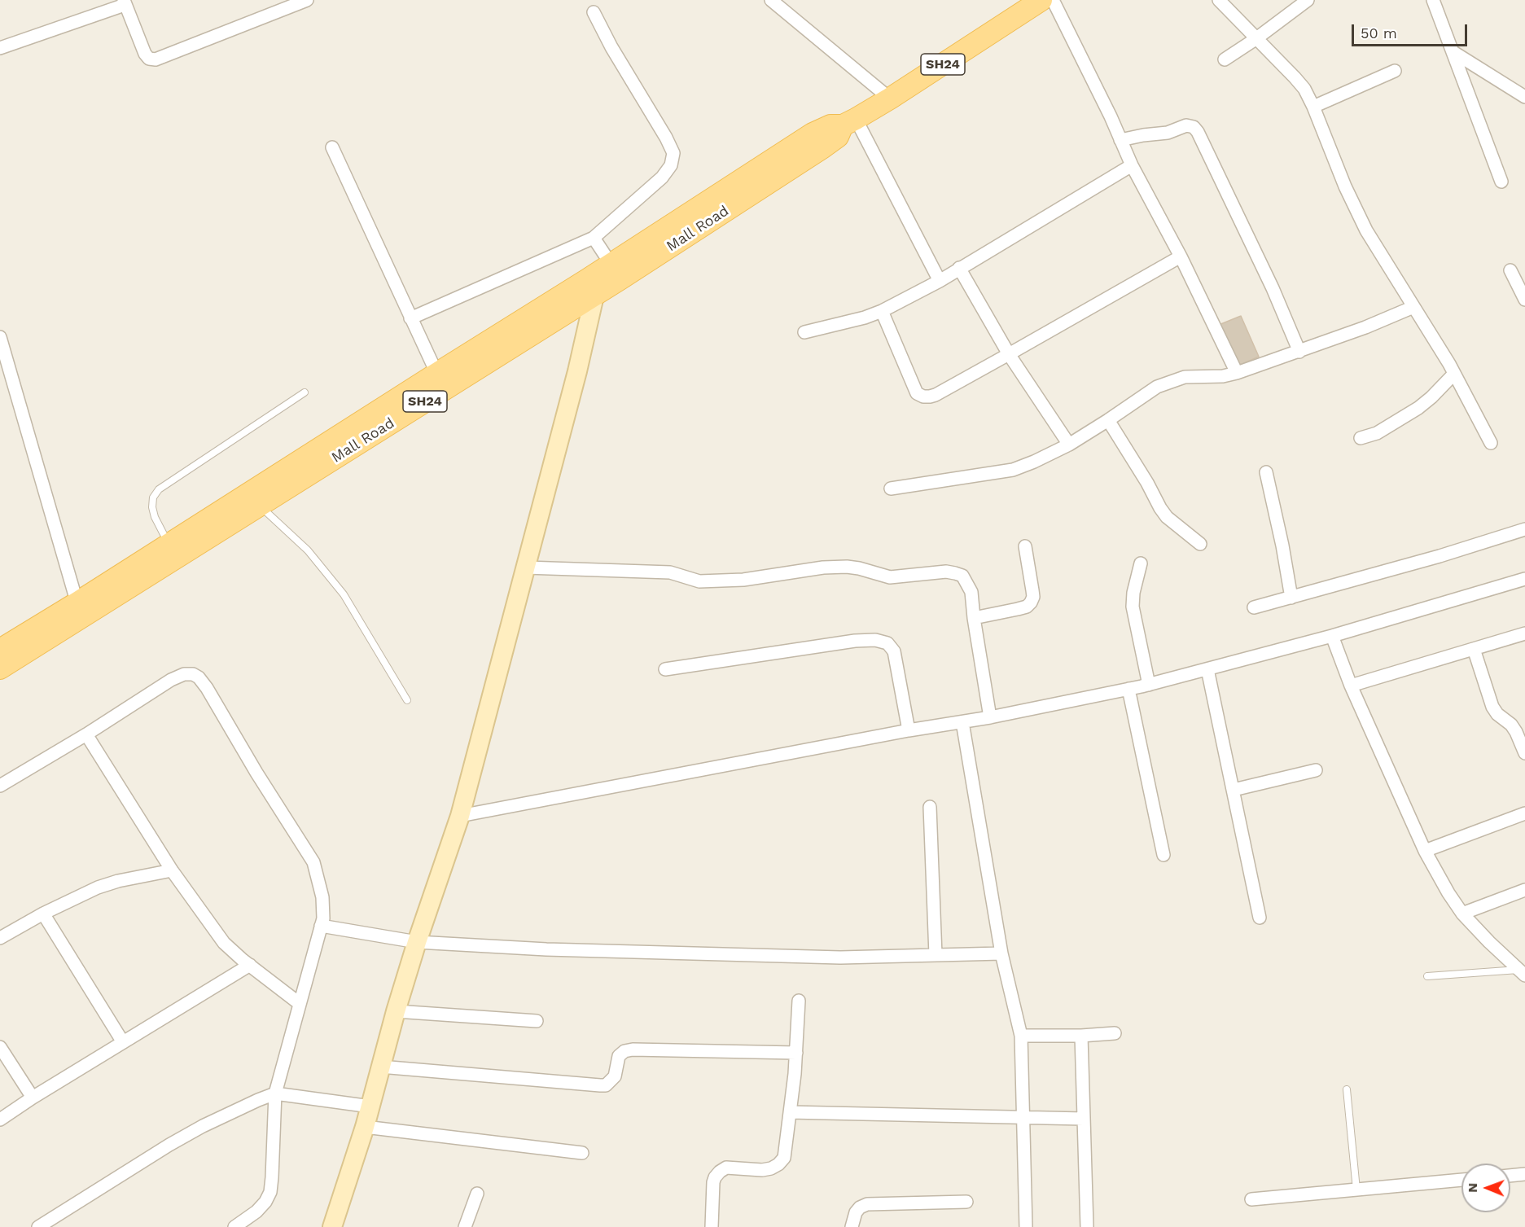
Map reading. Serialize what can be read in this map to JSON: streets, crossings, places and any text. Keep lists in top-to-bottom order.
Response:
{
  "streets": {
    "main road": ["SH24", "Mall Road"]
  },
  "scale_bar": "50 m",
  "north": "left"
}
